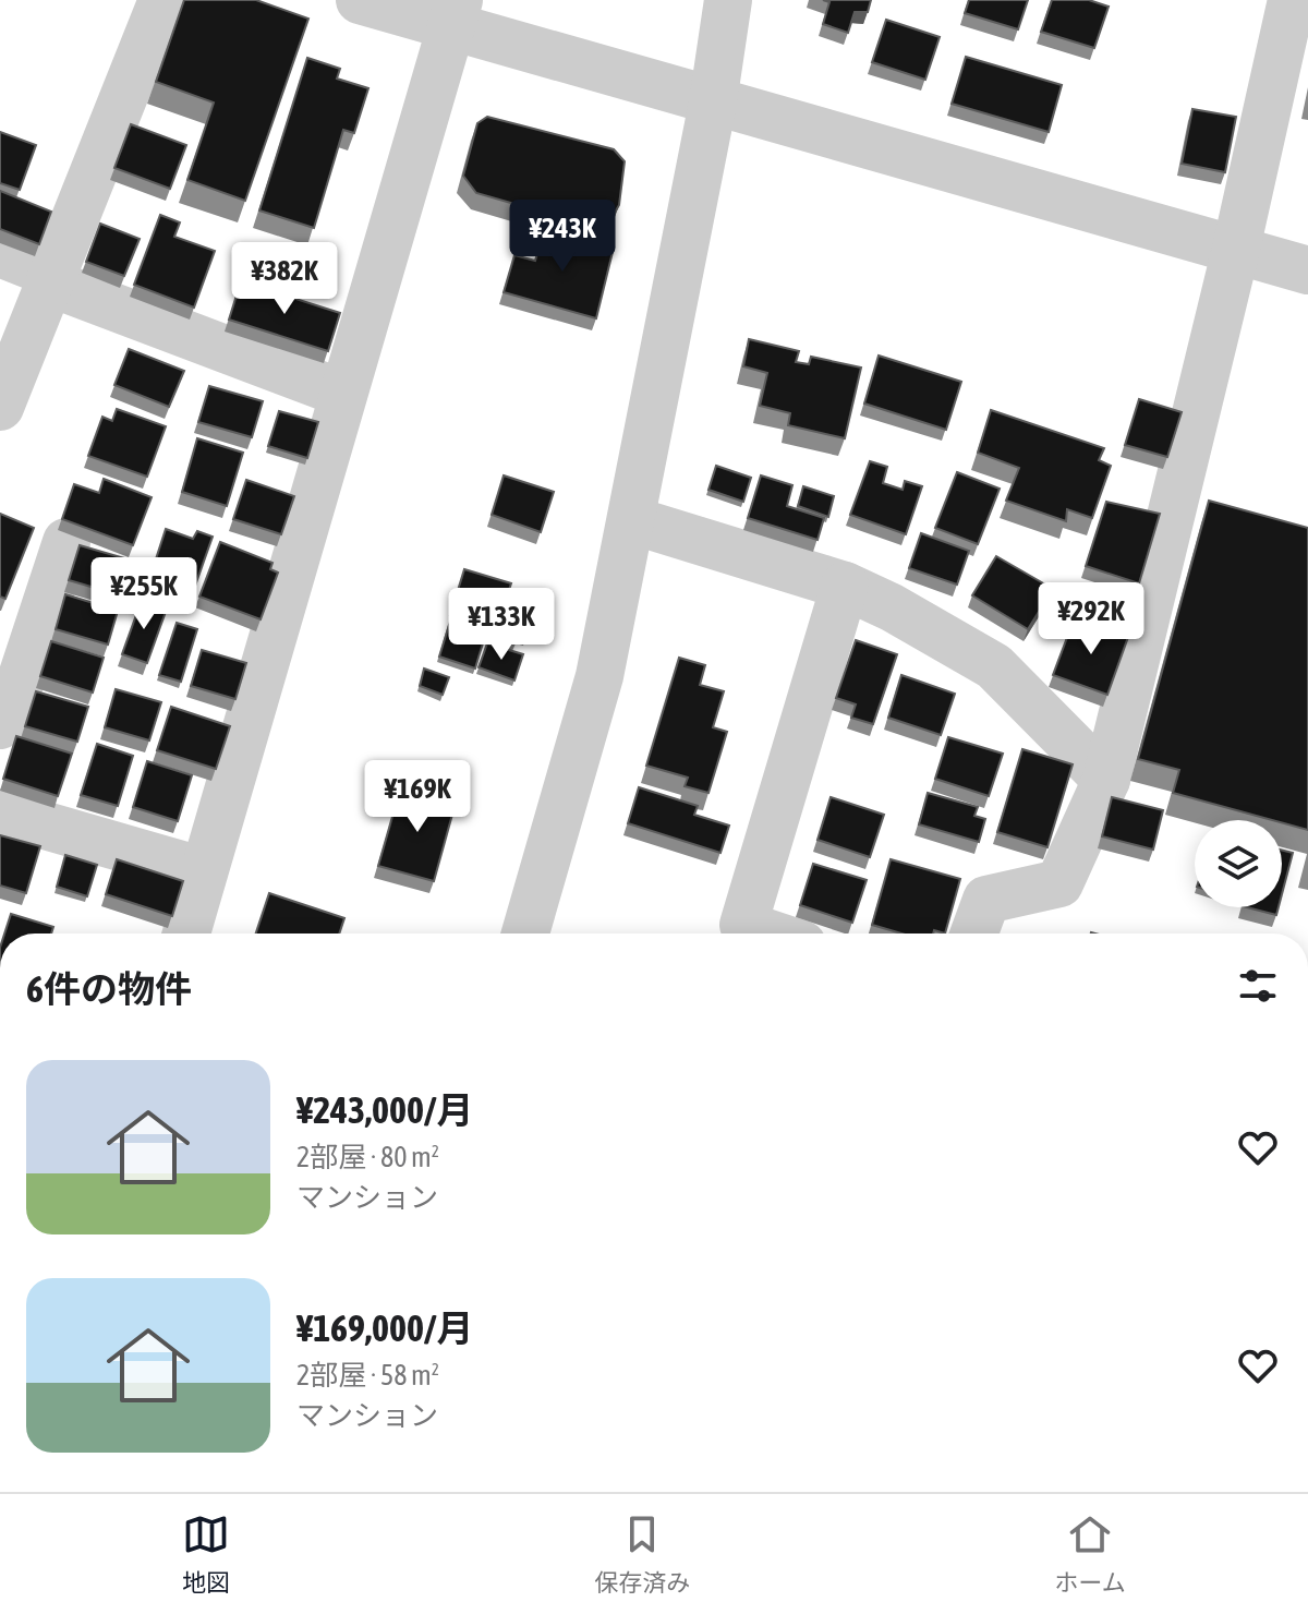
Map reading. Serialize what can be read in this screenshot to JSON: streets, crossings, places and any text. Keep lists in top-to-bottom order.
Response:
{
  "page": {
    "price": [
      "¥243K",
      "¥382K",
      "¥255K",
      "¥292K",
      "¥133K",
      "¥169K"
    ],
    "heading": "6件の物件",
    "list": [
      {
        "name": "¥243,000/月",
        "note": "2部屋 · 80 m² · マンション"
      },
      {
        "name": "¥169,000/月",
        "note": "2部屋 · 58 m² · マンション"
      }
    ],
    "tabs": ["地図", "保存済み", "ホーム"]
  }
}
